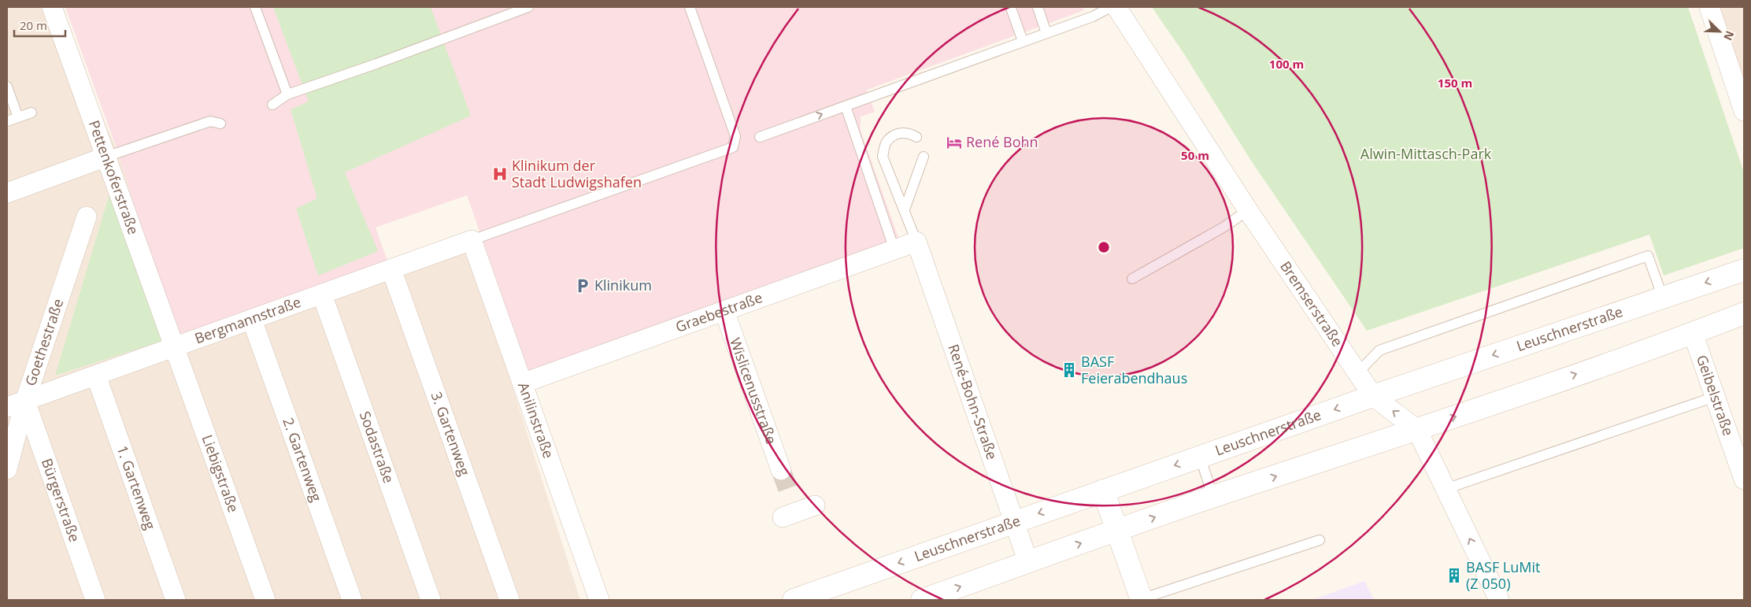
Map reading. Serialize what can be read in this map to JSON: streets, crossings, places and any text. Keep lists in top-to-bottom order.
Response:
{
  "streets": {
    "street": [
      "Pettenkoferstraße",
      "Bremserstraße",
      "Graebestraße",
      "Bergmannstraße",
      "Leuschnerstraße",
      "Goethestraße",
      "Wislicenusstraße",
      "Geibelstraße",
      "René-Bohn-Straße",
      "Anilinstraße",
      "3. Gartenweg",
      "Sodastraße",
      "2. Gartenweg",
      "Liebigstraße",
      "1. Gartenweg",
      "Bürgerstraße"
    ]
  },
  "crossings": [
    ["Pettenkoferstraße", "Bergmannstraße"],
    ["Pettenkoferstraße", "Liebigstraße"],
    ["Bremserstraße", "Leuschnerstraße"],
    ["Graebestraße", "Wislicenusstraße"],
    ["Graebestraße", "René-Bohn-Straße"],
    ["Graebestraße", "Anilinstraße"],
    ["Bergmannstraße", "Goethestraße"],
    ["Bergmannstraße", "Anilinstraße"],
    ["Bergmannstraße", "3. Gartenweg"],
    ["Bergmannstraße", "Sodastraße"],
    ["Bergmannstraße", "2. Gartenweg"],
    ["Bergmannstraße", "Liebigstraße"],
    ["Bergmannstraße", "1. Gartenweg"],
    ["Bergmannstraße", "Bürgerstraße"],
    ["Leuschnerstraße", "René-Bohn-Straße"],
    ["Goethestraße", "Bürgerstraße"]
  ],
  "parks": ["Alwin-Mittasch-Park"],
  "places": {
    "hotel": ["René Bohn"],
    "hospital": ["Klinikum der Stadt Ludwigshafen"],
    "parking": ["Klinikum"],
    "building": ["BASF Feierabendhaus", "BASF LuMit (Z 050)"]
  },
  "scale_bar": "20 m",
  "north": "bottom right",
  "rings": ["100 m", "150 m", "50 m"]
}
